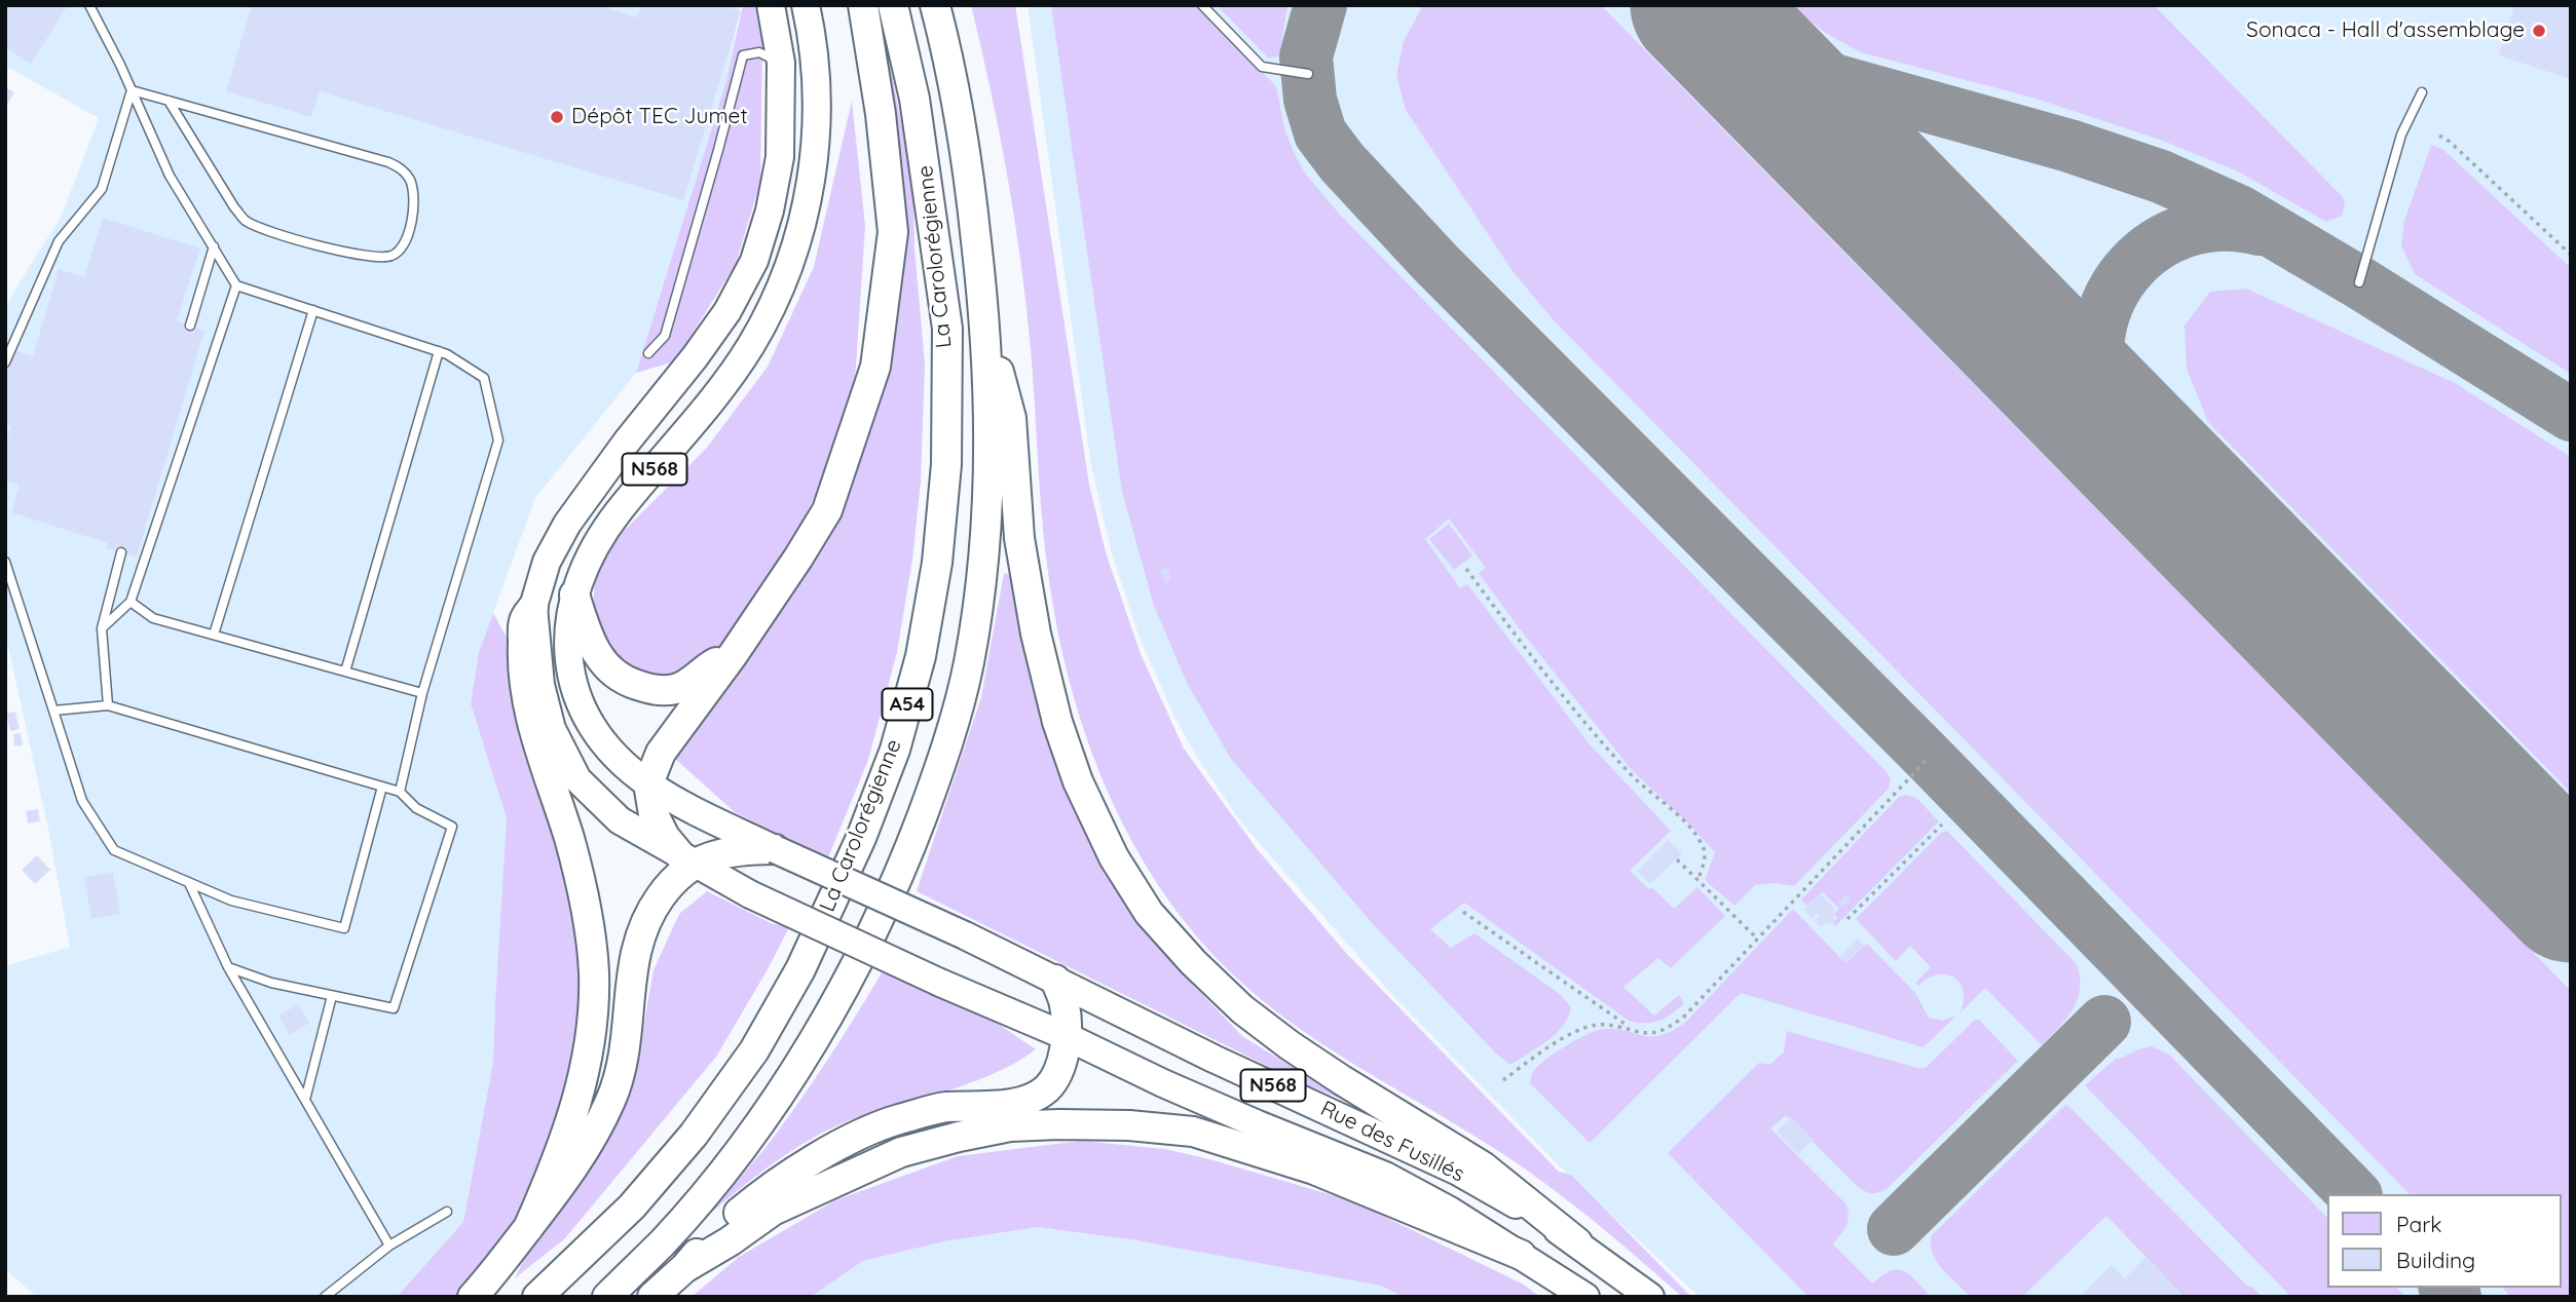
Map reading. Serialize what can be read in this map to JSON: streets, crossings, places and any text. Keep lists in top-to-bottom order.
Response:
{
  "streets": {
    "highway": [
      "La Carolorégienne",
      "N568",
      "A54",
      "Rue des Fusillés"
    ]
  },
  "crossings": [
    ["N568", "Rue des Fusillés"]
  ],
  "places": ["Sonaca - Hall d'assemblage", "Dépôt TEC Jumet"],
  "legend": ["Park", "Building"]
}
